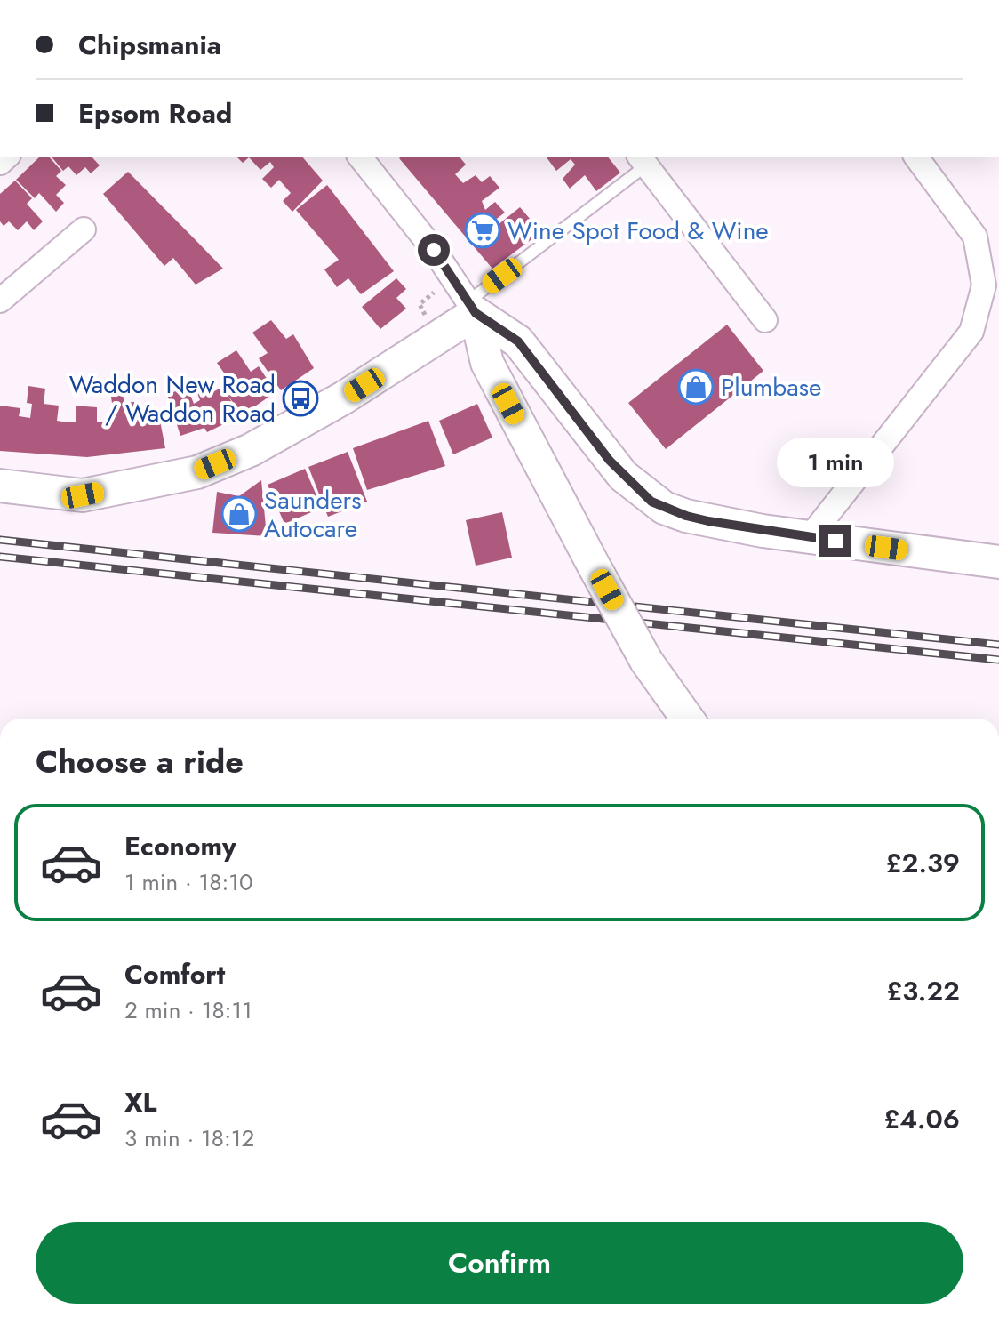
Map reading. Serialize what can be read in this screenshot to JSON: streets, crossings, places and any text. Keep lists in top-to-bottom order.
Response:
{
  "places": {
    "supermarket": ["Wine Spot Food & Wine"],
    "shop": ["Plumbase", "Saunders Autocare"],
    "bus stop": ["Waddon New Road / Waddon Road"]
  },
  "page": {
    "banner": ["Chipsmania", "Epsom Road"],
    "bubble": "1 min",
    "heading": "Choose a ride",
    "list": [
      {
        "name": "Economy",
        "note": "1 min · 18:10",
        "value": "£2.39"
      },
      {
        "name": "Comfort",
        "note": "2 min · 18:11",
        "value": "£3.22"
      },
      {
        "name": "XL",
        "note": "3 min · 18:12",
        "value": "£4.06"
      }
    ],
    "buttons": "Confirm"
  }
}
